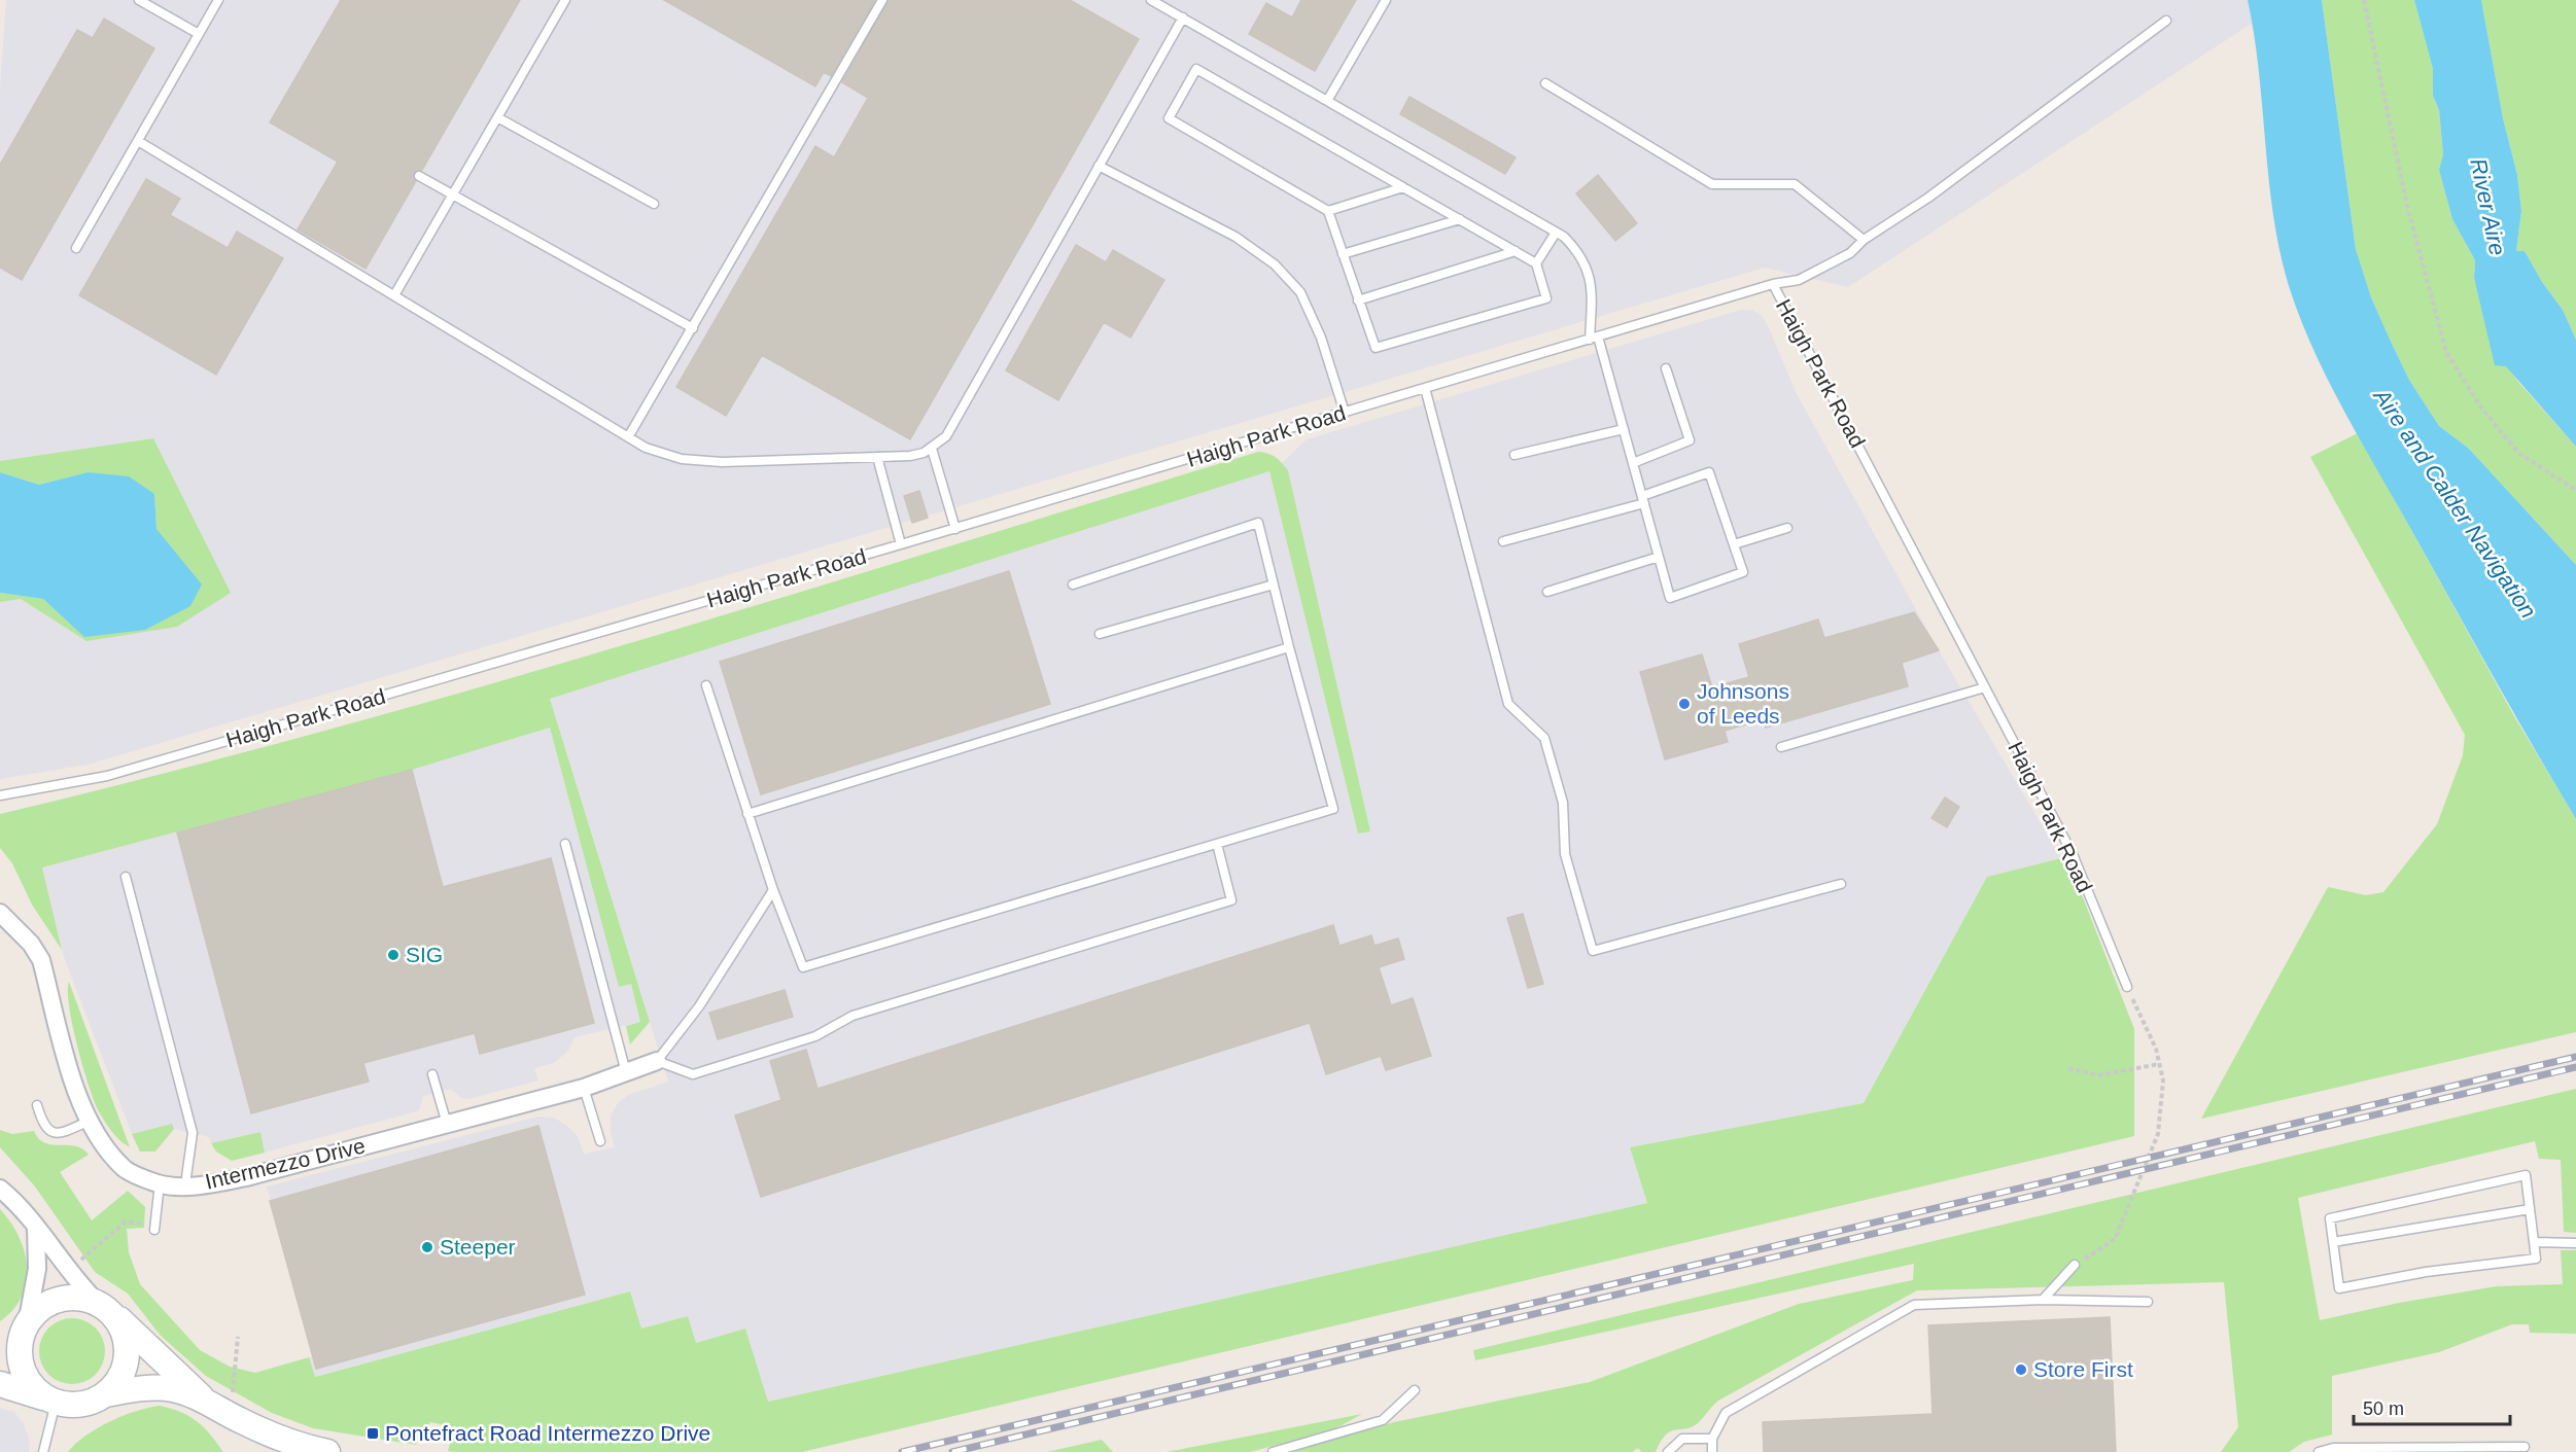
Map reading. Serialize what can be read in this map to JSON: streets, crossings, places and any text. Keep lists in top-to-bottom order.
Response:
{
  "streets": {
    "street": ["Intermezzo Drive"],
    "lane": ["Haigh Park Road"]
  },
  "water": ["River Aire", "Aire and Calder Navigation"],
  "places": {
    "other": [
      "Johnsons of Leeds",
      "SIG",
      "Steeper",
      "Store First"
    ],
    "transit": ["Pontefract Road Intermezzo Drive"]
  },
  "scale_bar": "50 m"
}
